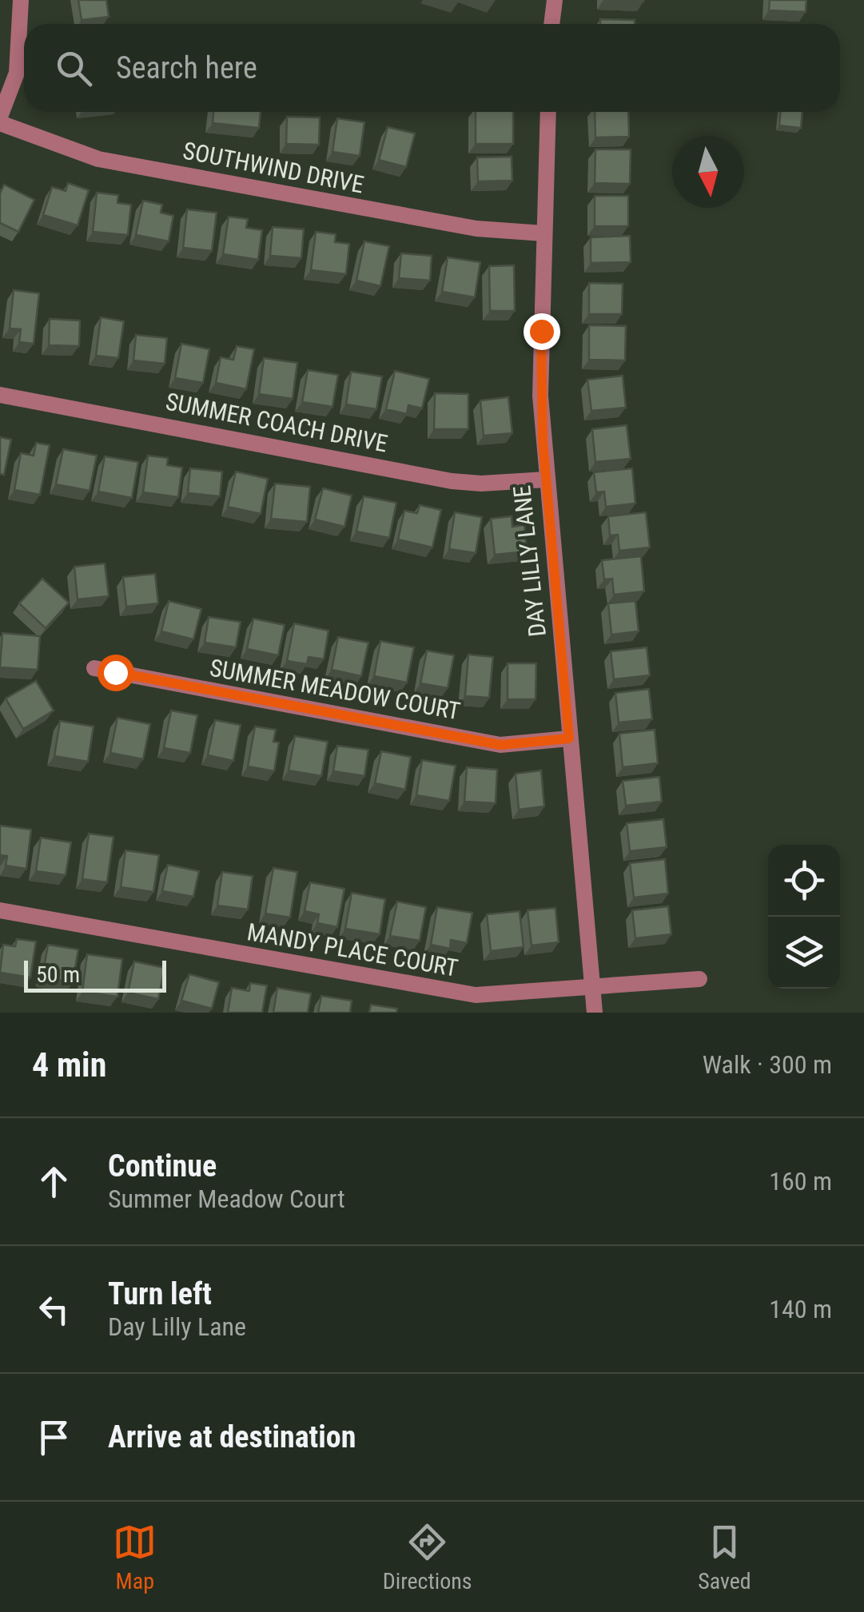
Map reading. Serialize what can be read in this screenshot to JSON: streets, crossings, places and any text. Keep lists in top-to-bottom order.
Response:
{
  "streets": {
    "street": [
      "SOUTHWIND DRIVE",
      "SUMMER COACH DRIVE",
      "DAY LILLY LANE",
      "SUMMER MEADOW COURT",
      "MANDY PLACE COURT"
    ]
  },
  "crossings": [
    ["SOUTHWIND DRIVE", "DAY LILLY LANE"],
    ["SUMMER COACH DRIVE", "DAY LILLY LANE"],
    ["DAY LILLY LANE", "SUMMER MEADOW COURT"],
    ["DAY LILLY LANE", "MANDY PLACE COURT"]
  ],
  "scale_bar": "50 m",
  "north": "bottom",
  "page": {
    "search": "Search here",
    "scale": "50 m",
    "heading": ["4 min", "Walk · 300 m"],
    "list": [
      ["Continue", "Summer Meadow Court", "160 m"],
      ["Turn left", "Day Lilly Lane", "140 m"],
      "Arrive at destination"
    ],
    "nav": ["Map", "Directions", "Saved"]
  }
}
